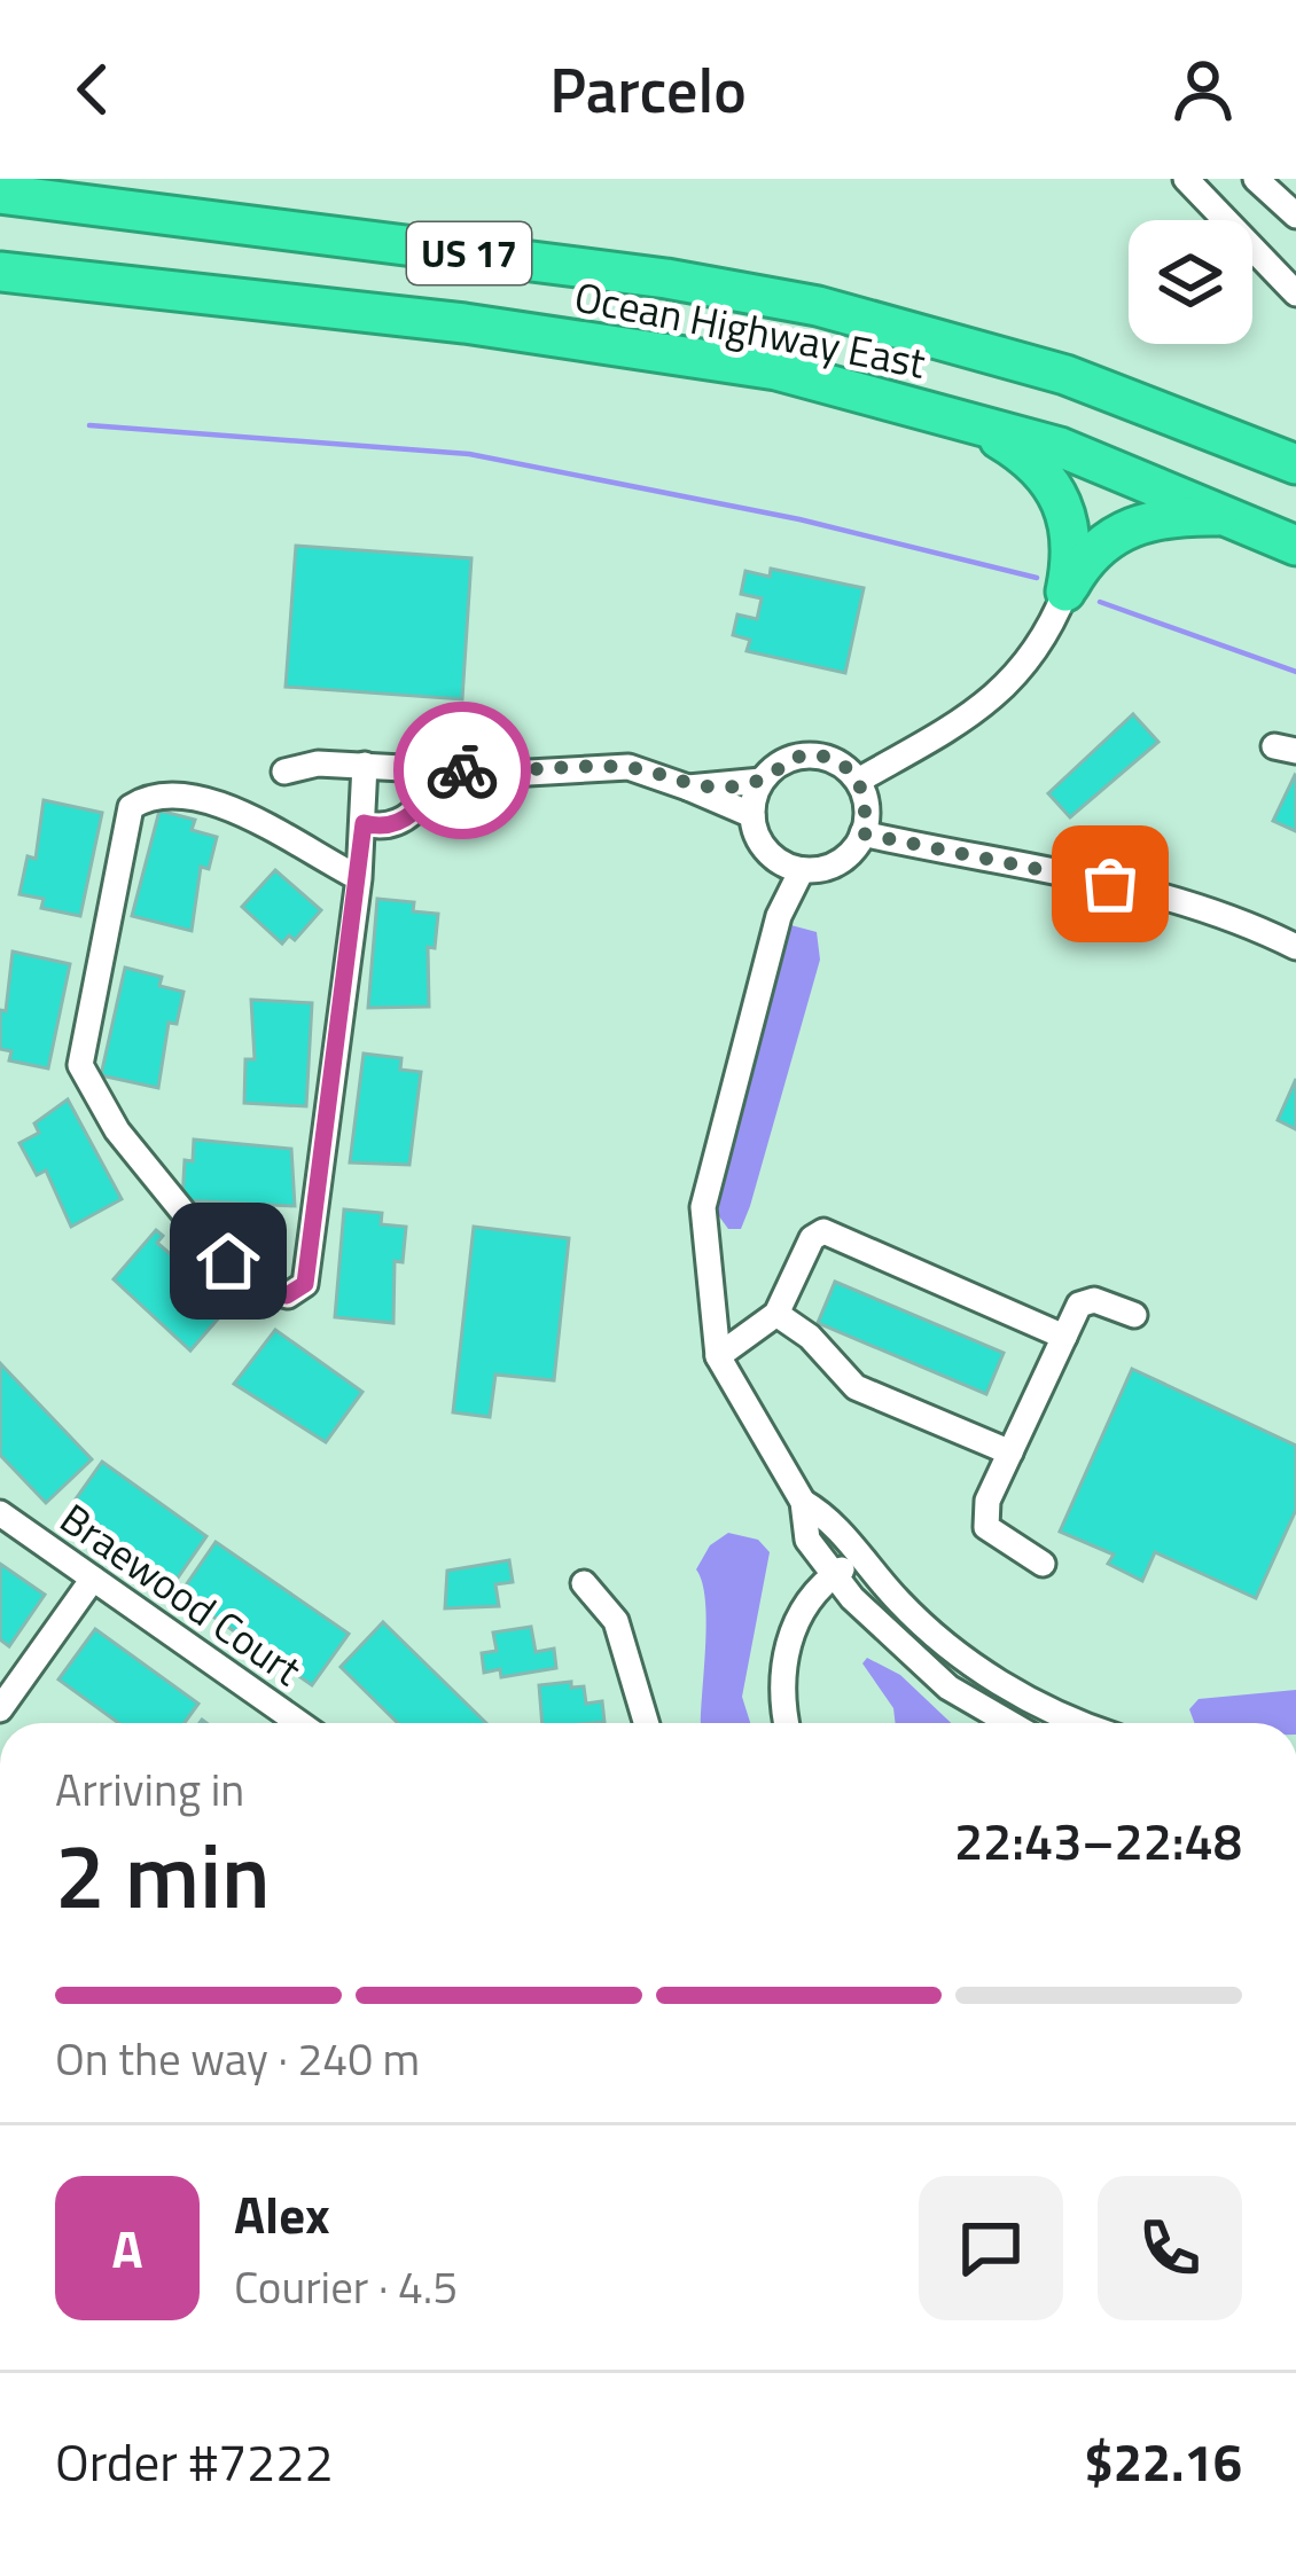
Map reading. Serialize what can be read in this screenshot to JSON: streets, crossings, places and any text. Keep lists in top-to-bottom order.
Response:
{
  "streets": {
    "highway": ["US 17", "Ocean Highway East"],
    "street": ["Braewood Court"]
  },
  "page": {
    "header": "Parcelo",
    "heading": ["2 min", "Arriving in", "22:43–22:48"],
    "panel": [
      "Alex",
      "Courier · 4.5",
      "Order #7222",
      "$22.16"
    ],
    "bar": "On the way · 240 m",
    "round": "A"
  }
}
